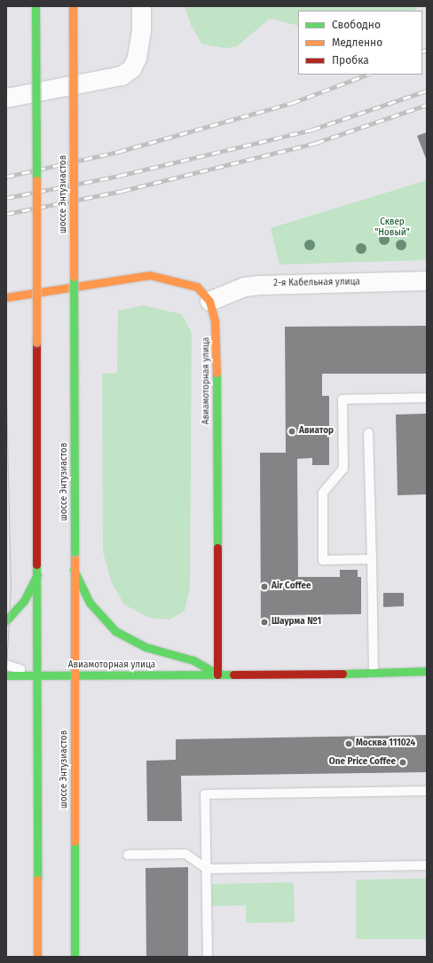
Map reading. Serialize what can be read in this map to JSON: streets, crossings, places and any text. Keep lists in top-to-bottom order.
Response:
{
  "streets": {
    "main road": ["шоссе Энтузиастов", "Авиамоторная улица"],
    "street": ["2-я Кабельная улица"]
  },
  "crossings": [
    ["шоссе Энтузиастов", "Авиамоторная улица"],
    ["2-я Кабельная улица", "Авиамоторная улица"]
  ],
  "parks": ["Сквер \"Новый\""],
  "places": [
    "Авиатор",
    "Air Coffee",
    "Шаурма №1",
    "Москва 111024",
    "One Price Coffee"
  ],
  "legend": ["Свободно", "Медленно", "Пробка"]
}
